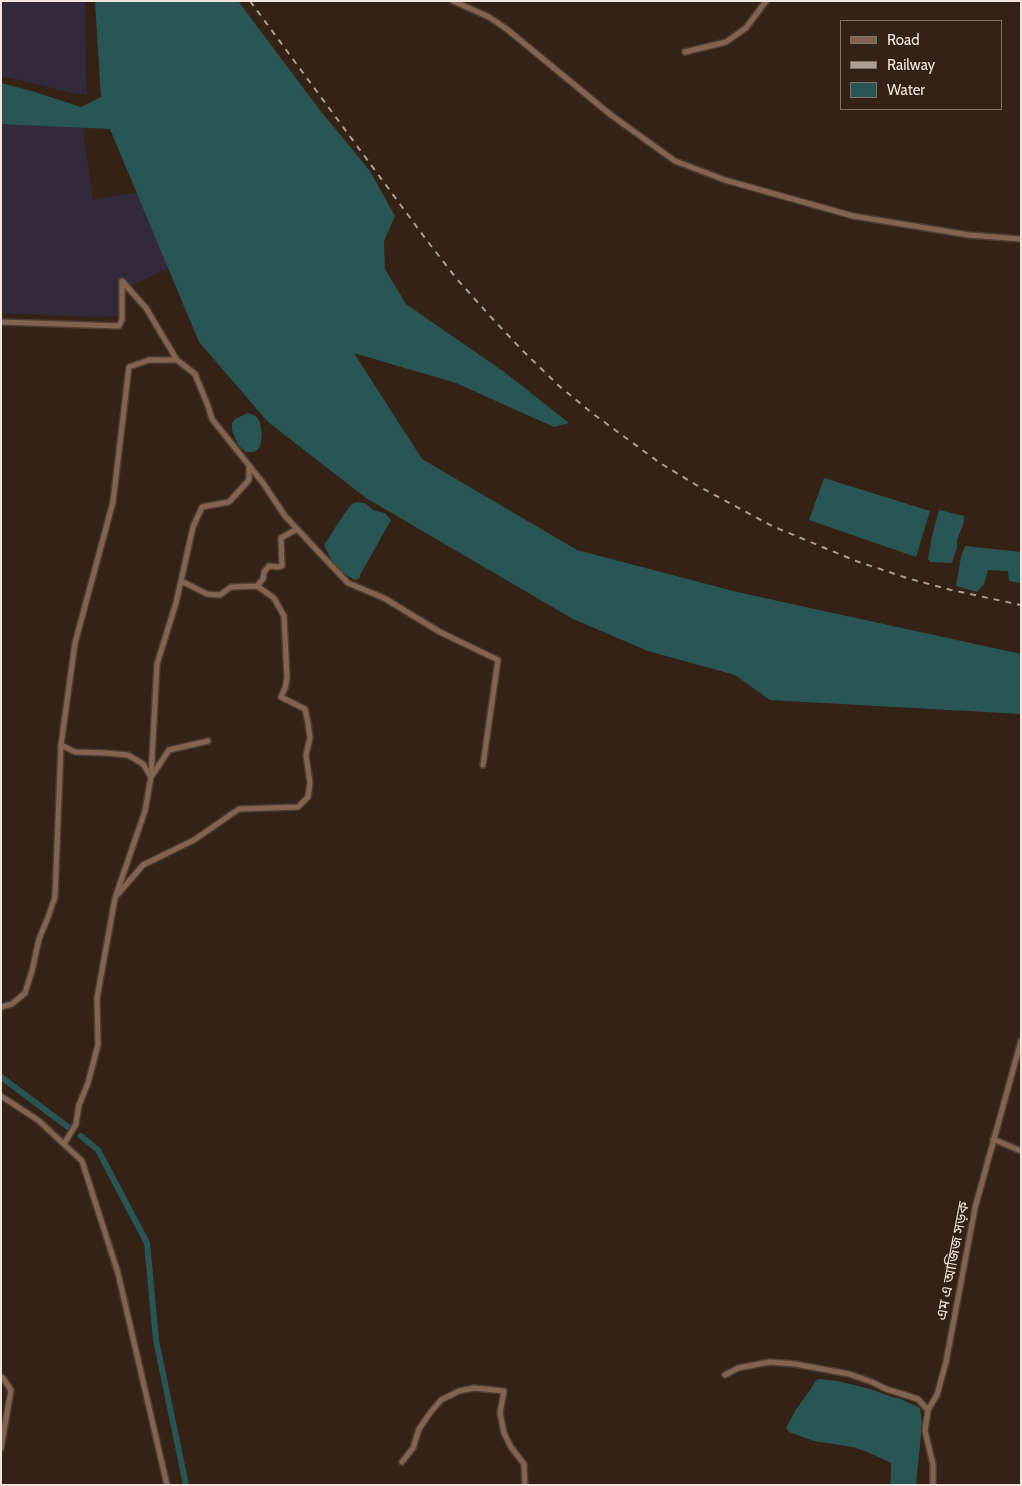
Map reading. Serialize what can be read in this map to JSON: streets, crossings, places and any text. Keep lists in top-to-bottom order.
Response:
{
  "streets": {
    "street": ["এম এ আজিজ সড়ক"]
  },
  "legend": ["Road", "Railway", "Water"]
}
